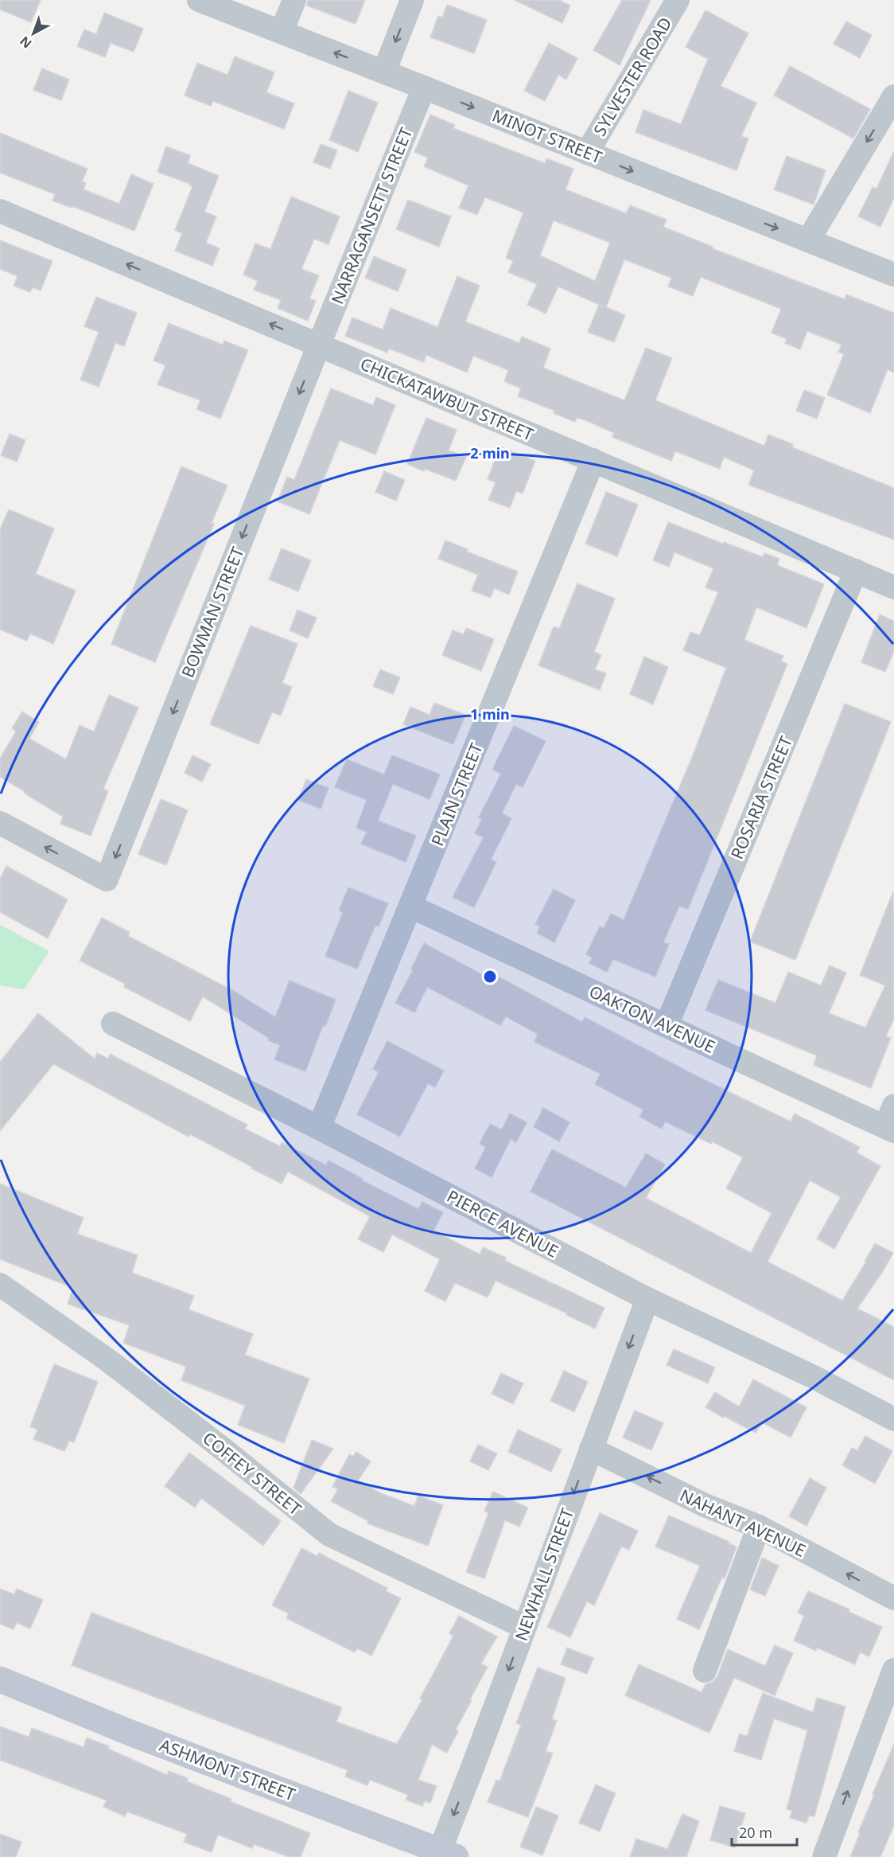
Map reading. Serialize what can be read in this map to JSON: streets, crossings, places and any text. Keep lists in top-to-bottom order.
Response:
{
  "streets": {
    "main road": ["ASHMONT STREET"],
    "street": [
      "SYLVESTER ROAD",
      "MINOT STREET",
      "NARRAGANSETT STREET",
      "CHICKATAWBUT STREET",
      "BOWMAN STREET",
      "PLAIN STREET",
      "ROSARIA STREET",
      "OAKTON AVENUE",
      "PIERCE AVENUE",
      "COFFEY STREET",
      "NAHANT AVENUE",
      "NEWHALL STREET"
    ]
  },
  "crossings": [
    ["SYLVESTER ROAD", "MINOT STREET"],
    ["MINOT STREET", "NARRAGANSETT STREET"],
    ["NARRAGANSETT STREET", "CHICKATAWBUT STREET"],
    ["NARRAGANSETT STREET", "BOWMAN STREET"],
    ["CHICKATAWBUT STREET", "BOWMAN STREET"],
    ["CHICKATAWBUT STREET", "PLAIN STREET"],
    ["CHICKATAWBUT STREET", "ROSARIA STREET"],
    ["PLAIN STREET", "OAKTON AVENUE"],
    ["PLAIN STREET", "PIERCE AVENUE"],
    ["ROSARIA STREET", "OAKTON AVENUE"],
    ["PIERCE AVENUE", "NEWHALL STREET"],
    ["COFFEY STREET", "NEWHALL STREET"],
    ["NAHANT AVENUE", "NEWHALL STREET"],
    ["NEWHALL STREET", "ASHMONT STREET"]
  ],
  "one_way": [
    "CHICKATAWBUT STREET",
    "BOWMAN STREET",
    "NAHANT AVENUE",
    "NEWHALL STREET"
  ],
  "scale_bar": "20 m",
  "north": "bottom left",
  "rings": ["2 min", "1 min"]
}
